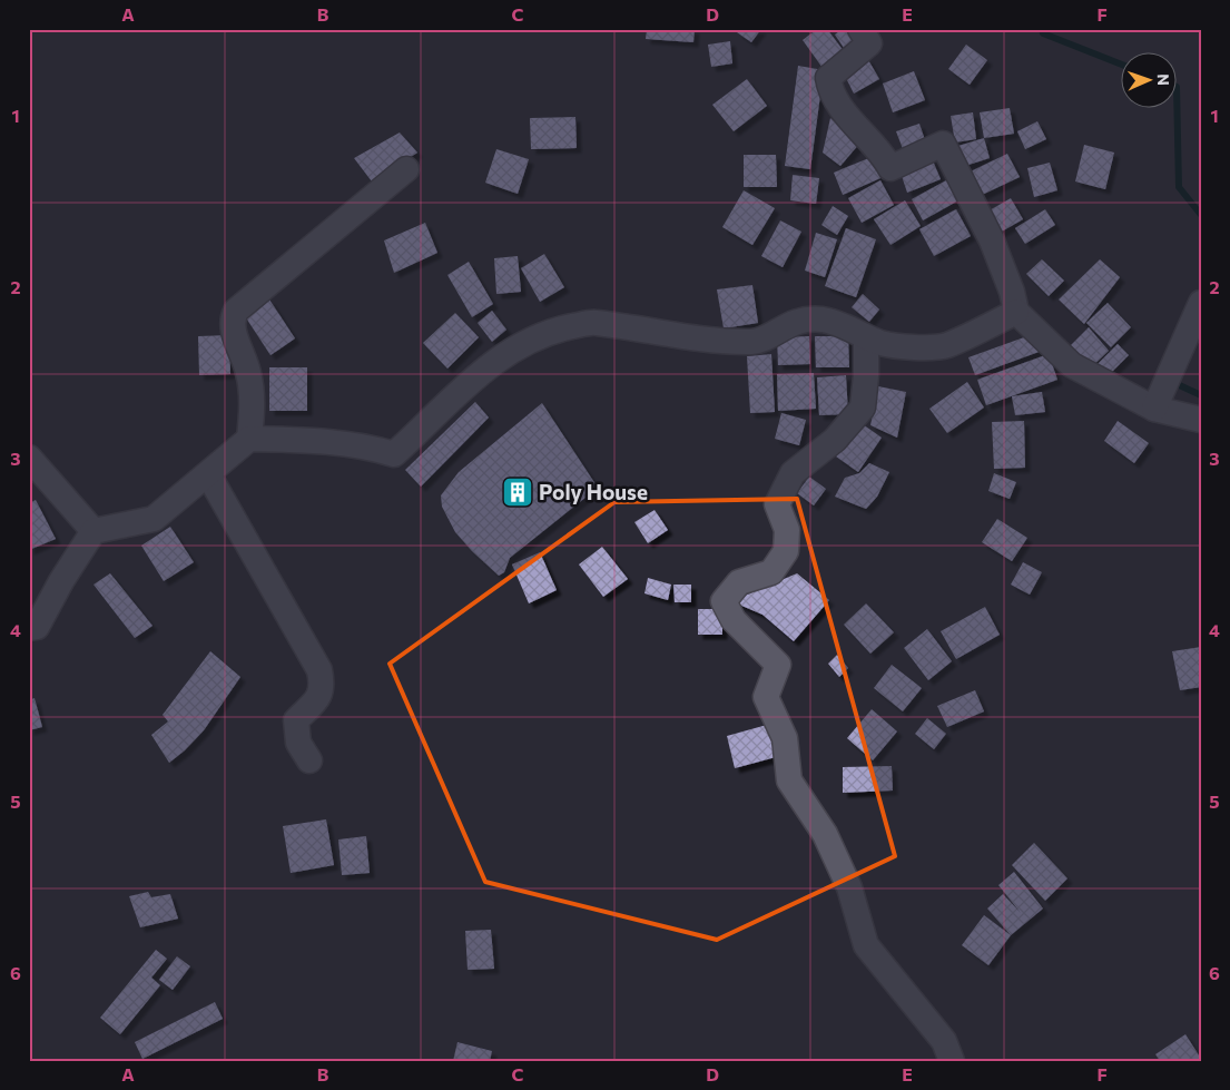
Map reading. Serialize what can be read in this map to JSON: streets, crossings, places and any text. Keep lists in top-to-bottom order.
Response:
{
  "places": {
    "building": ["Poly House"]
  },
  "north": "right",
  "grid": {
    "columns": [
      "A",
      "B",
      "C",
      "D",
      "E",
      "F"
    ],
    "rows": [
      "1",
      "2",
      "3",
      "4",
      "5",
      "6"
    ]
  }
}
